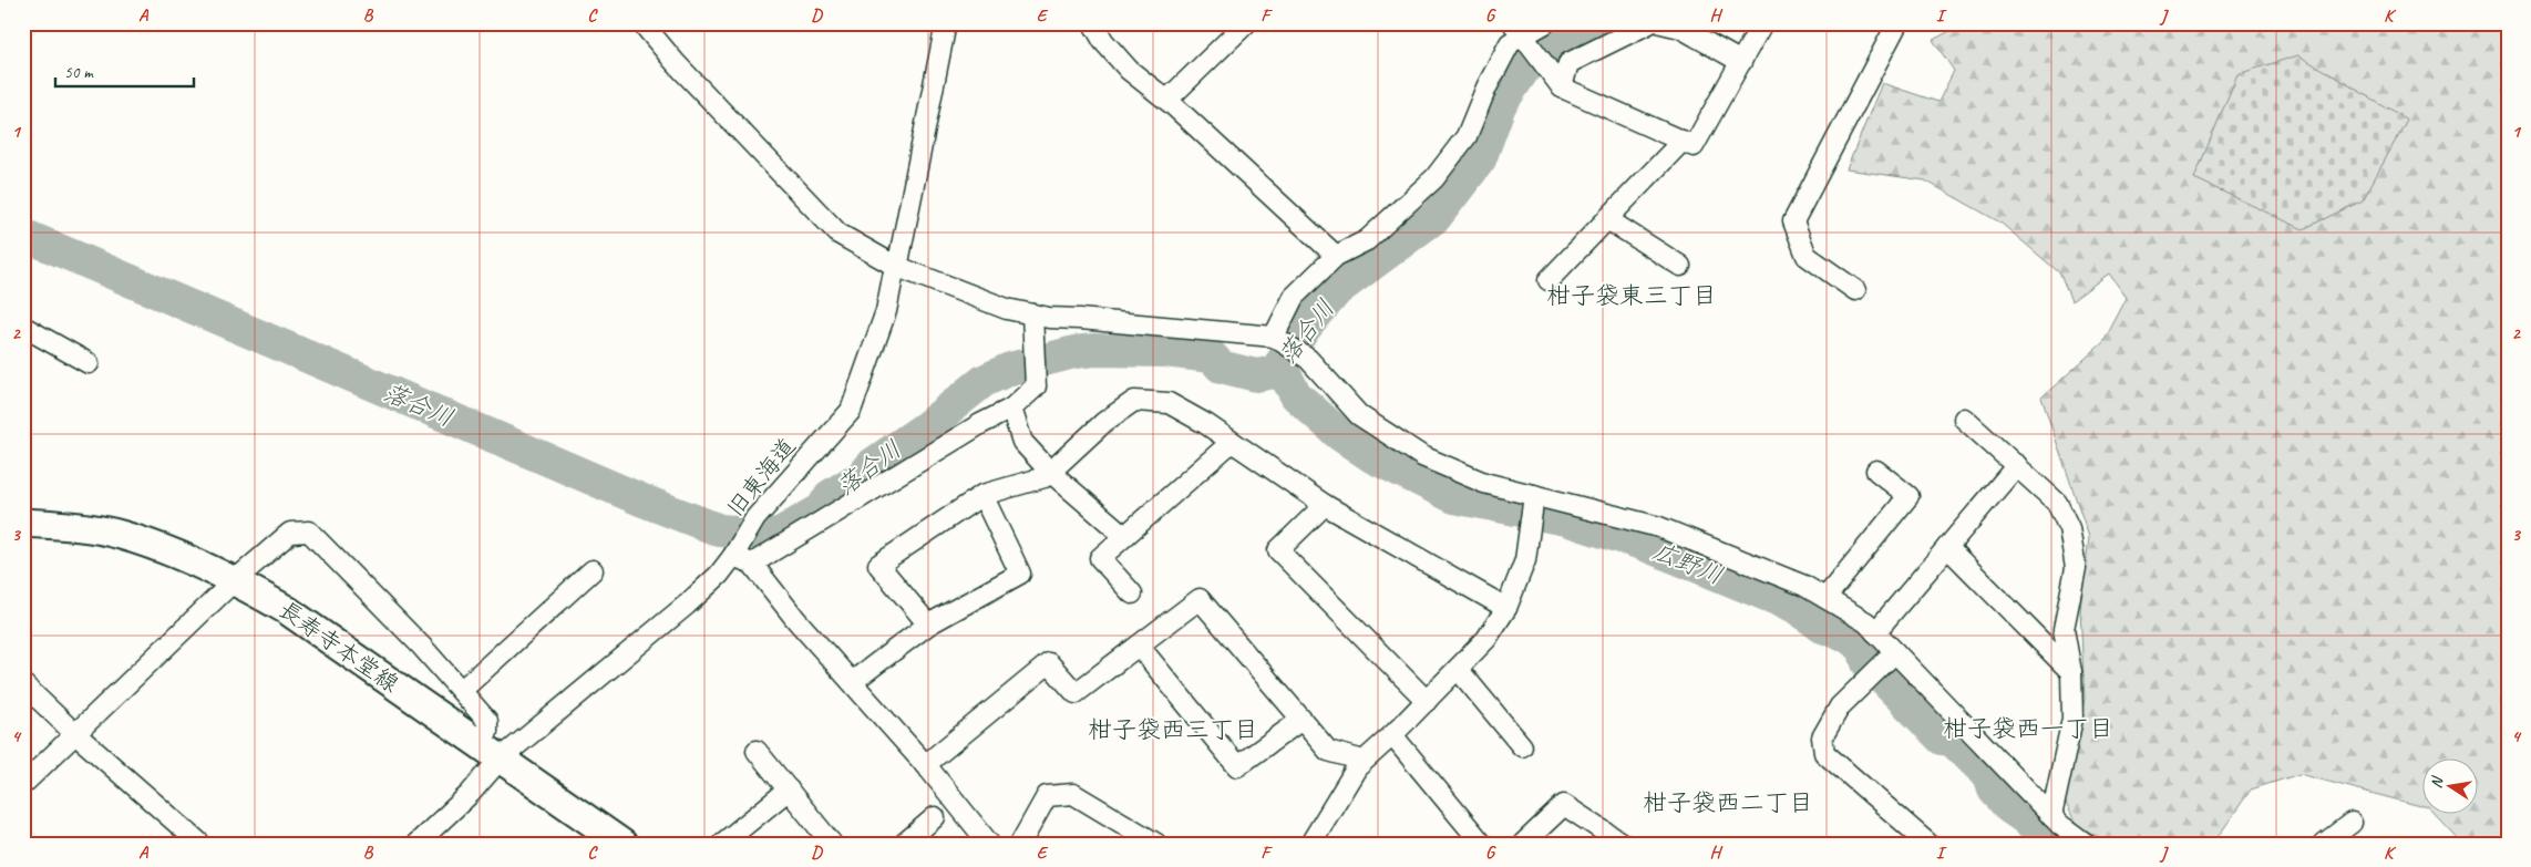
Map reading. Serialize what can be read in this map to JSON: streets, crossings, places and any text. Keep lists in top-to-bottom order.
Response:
{
  "streets": {
    "main road": ["長寿寺本堂線"],
    "street": ["旧東海道"]
  },
  "crossings": [
    ["旧東海道", "長寿寺本堂線"]
  ],
  "districts": [
    "柑子袋東三丁目",
    "柑子袋西一丁目",
    "柑子袋西三丁目",
    "柑子袋西二丁目"
  ],
  "water": ["落合川", "広野川"],
  "scale_bar": "50 m",
  "north": "left",
  "grid": {
    "columns": [
      "A",
      "B",
      "C",
      "D",
      "E",
      "F",
      "G",
      "H",
      "I",
      "J",
      "K"
    ],
    "rows": [
      "1",
      "2",
      "3",
      "4"
    ]
  }
}
